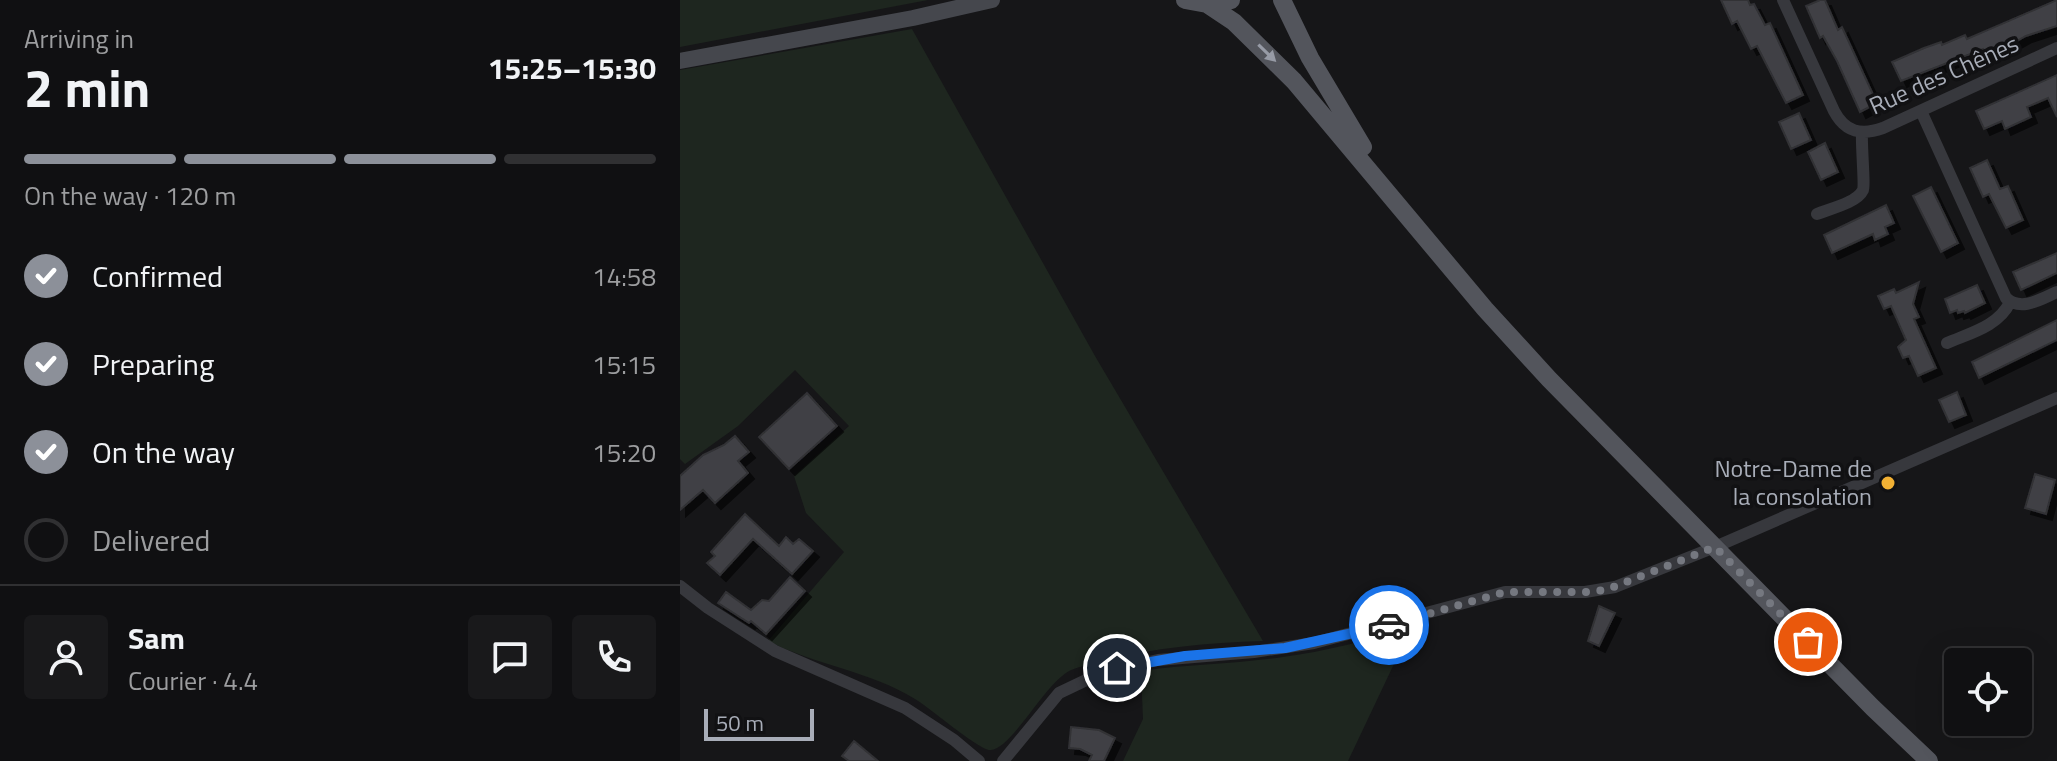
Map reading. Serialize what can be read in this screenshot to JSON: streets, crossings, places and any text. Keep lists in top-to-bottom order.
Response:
{
  "streets": {
    "street": ["Rue des Chênes"]
  },
  "places": ["Notre-Dame de la consolation"],
  "scale_bar": "50 m",
  "page": {
    "heading": ["2 min", "Arriving in", "15:25–15:30"],
    "panel": ["Sam", "Courier · 4.4"],
    "bar": "On the way · 120 m",
    "list": [
      ["Confirmed", "14:58"],
      ["Preparing", "15:15"],
      ["On the way", "15:20"],
      "Delivered"
    ],
    "scale": "50 m"
  }
}
